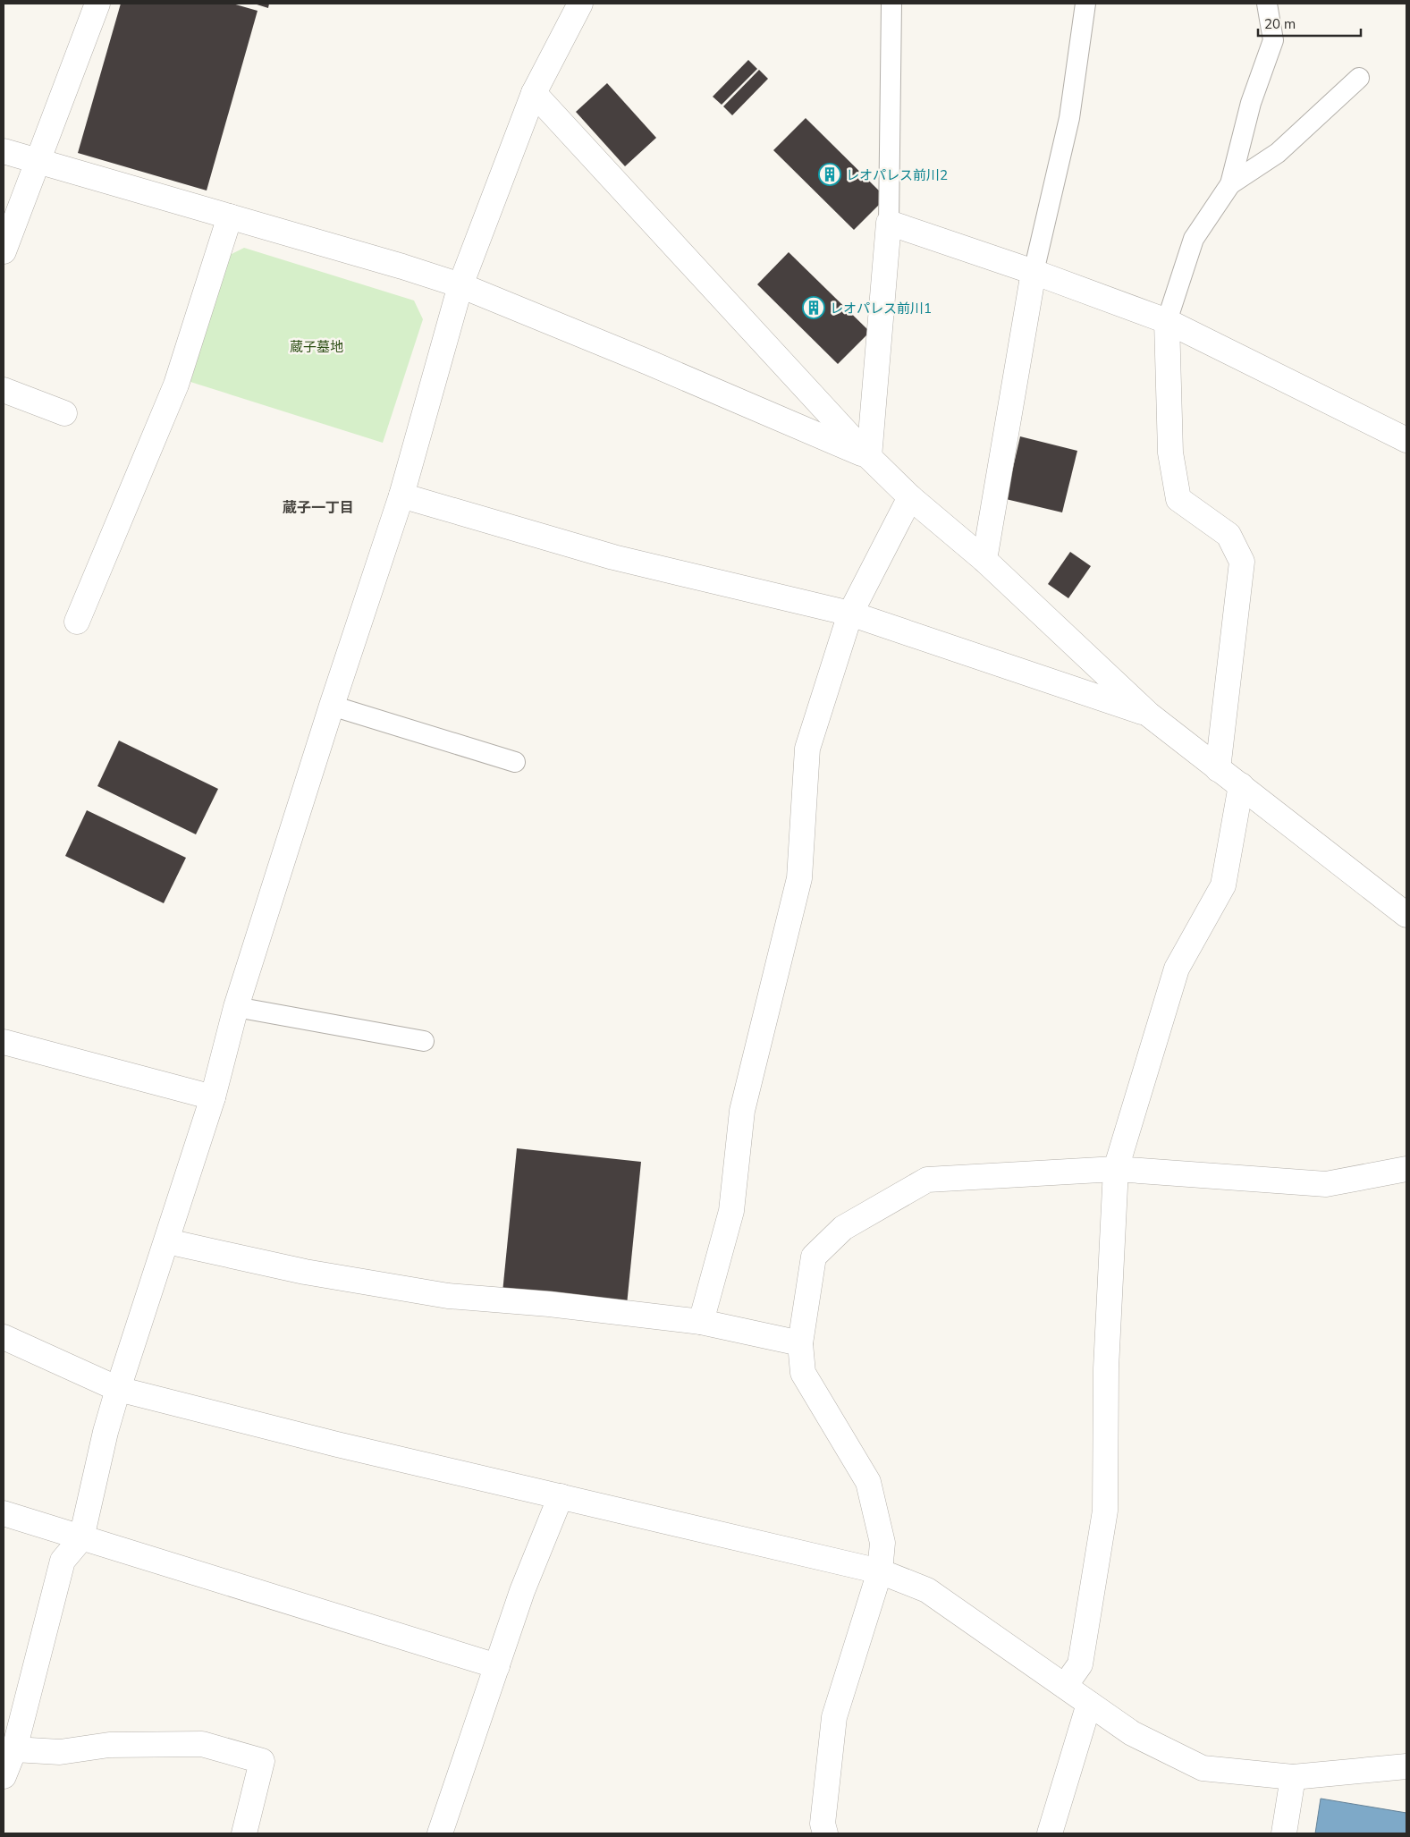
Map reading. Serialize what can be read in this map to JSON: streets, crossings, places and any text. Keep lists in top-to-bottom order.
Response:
{
  "districts": ["蔵子一丁目"],
  "parks": ["蔵子墓地"],
  "places": {
    "building": ["レオパレス前川2", "レオパレス前川1"]
  },
  "scale_bar": "20 m"
}
